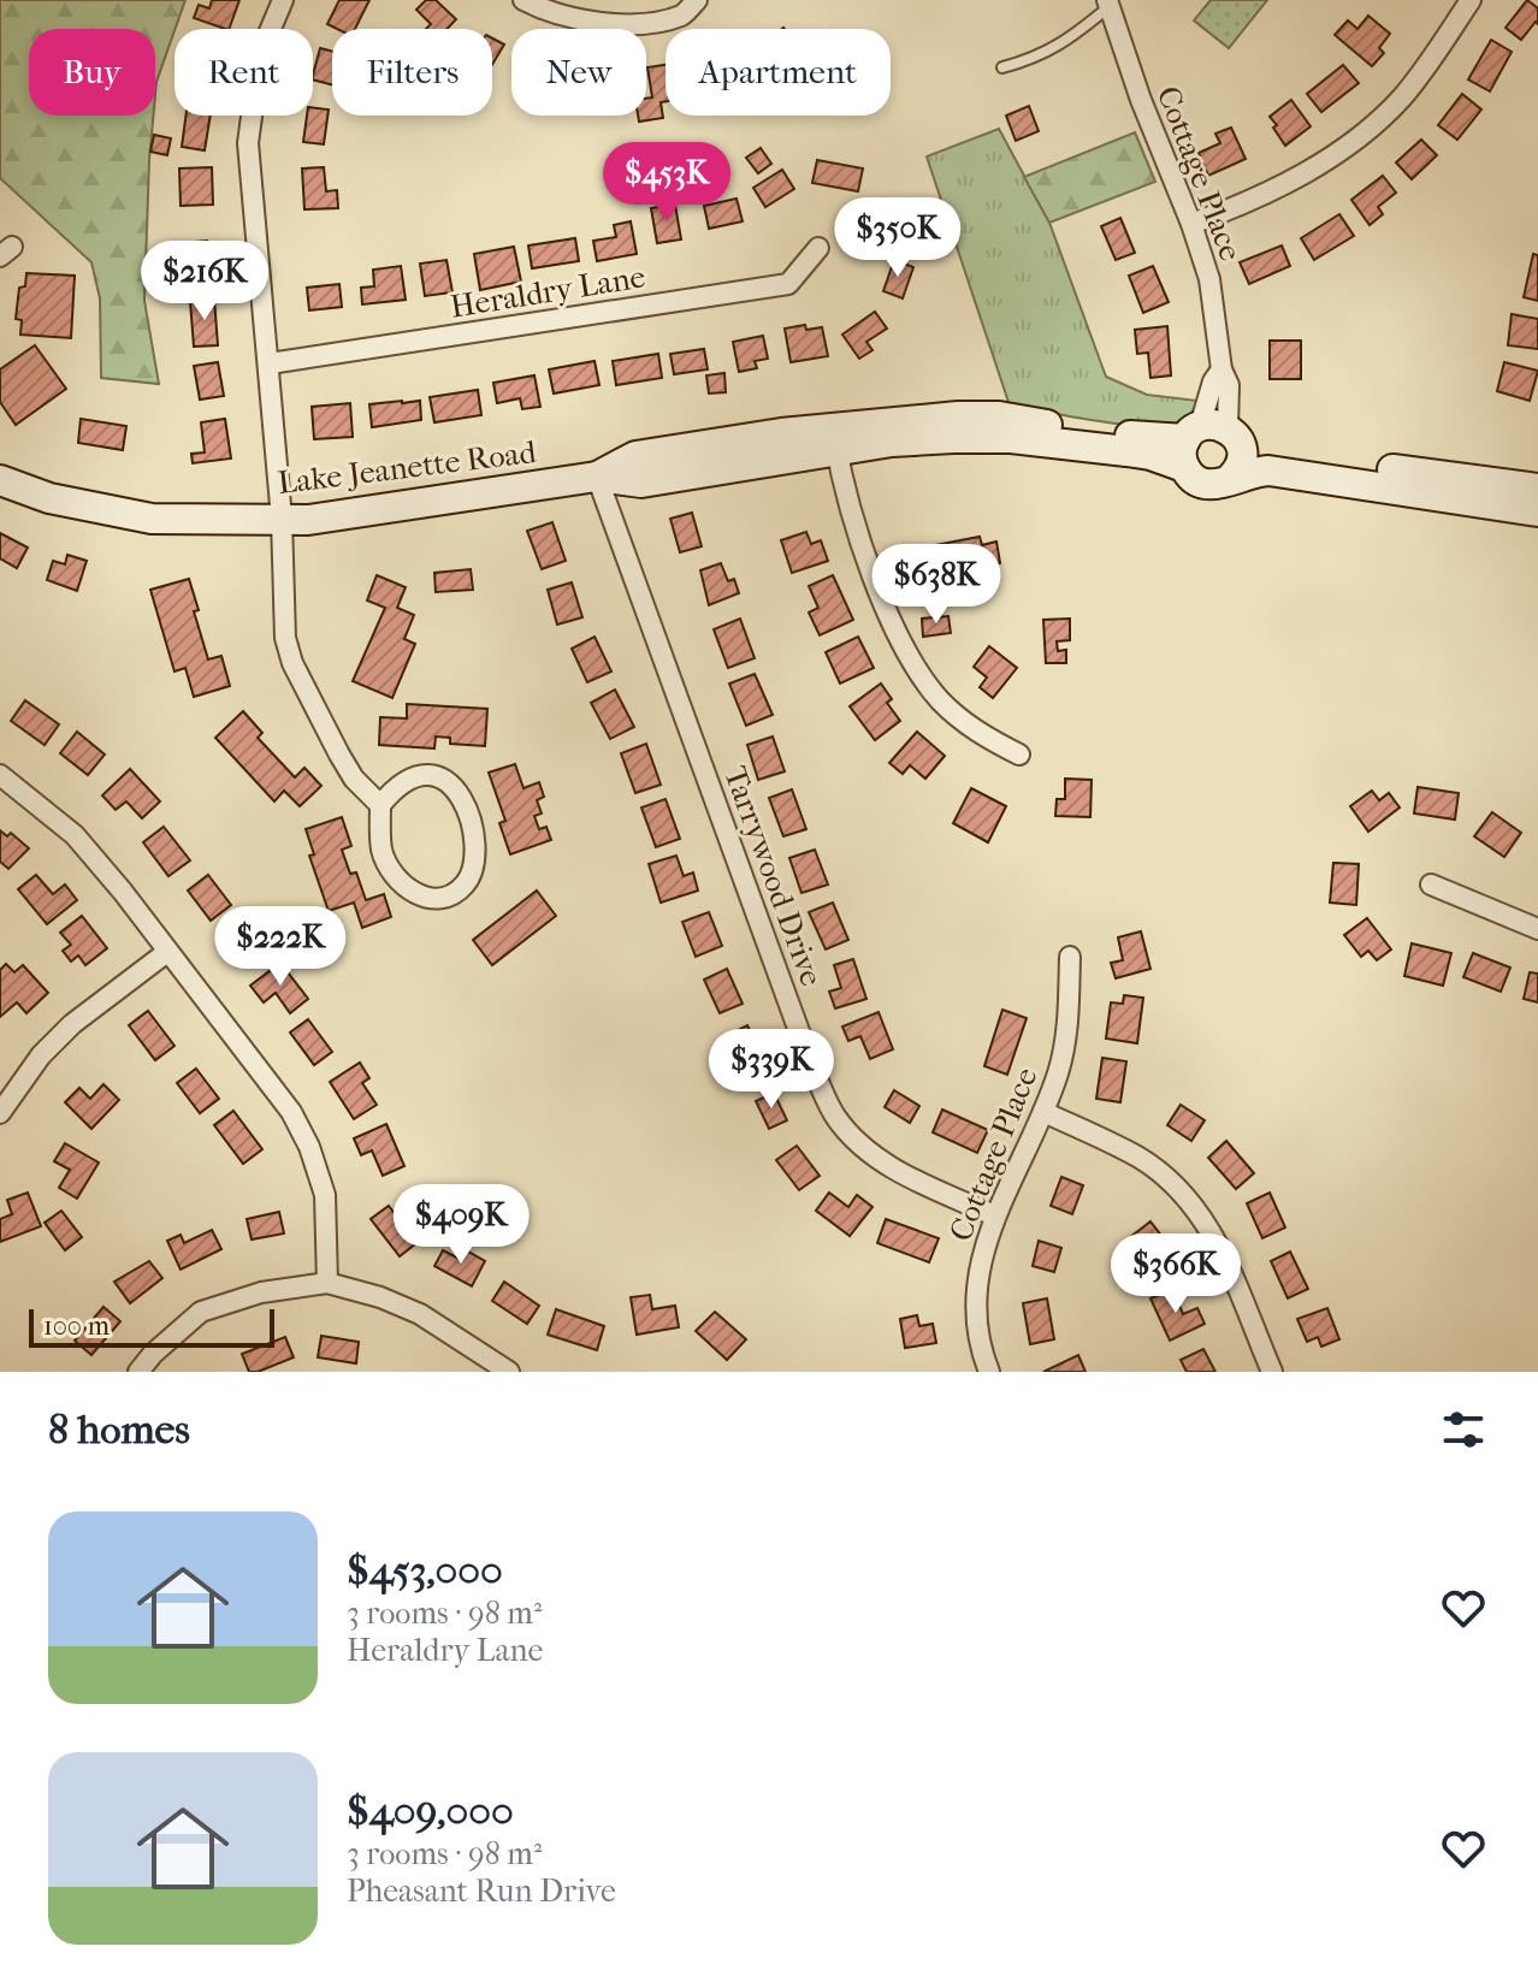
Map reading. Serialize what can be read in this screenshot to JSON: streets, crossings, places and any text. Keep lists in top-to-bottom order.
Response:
{
  "streets": {
    "street": [
      "Cottage Place",
      "Heraldry Lane",
      "Lake Jeanette Road",
      "Tarrywood Drive"
    ]
  },
  "crossings": [
    ["Cottage Place", "Lake Jeanette Road"],
    ["Cottage Place", "Tarrywood Drive"],
    ["Lake Jeanette Road", "Tarrywood Drive"]
  ],
  "scale_bar": "100 m",
  "page": {
    "chip": [
      "Buy",
      "Rent",
      "Filters",
      "New",
      "Apartment"
    ],
    "price": [
      "$453K",
      "$350K",
      "$216K",
      "$638K",
      "$222K",
      "$339K",
      "$409K",
      "$366K"
    ],
    "scale": "100 m",
    "heading": "8 homes",
    "list": [
      {
        "name": "$453,000",
        "note": "3 rooms · 98 m² · Heraldry Lane"
      },
      {
        "name": "$409,000",
        "note": "3 rooms · 98 m² · Pheasant Run Drive"
      }
    ]
  }
}
